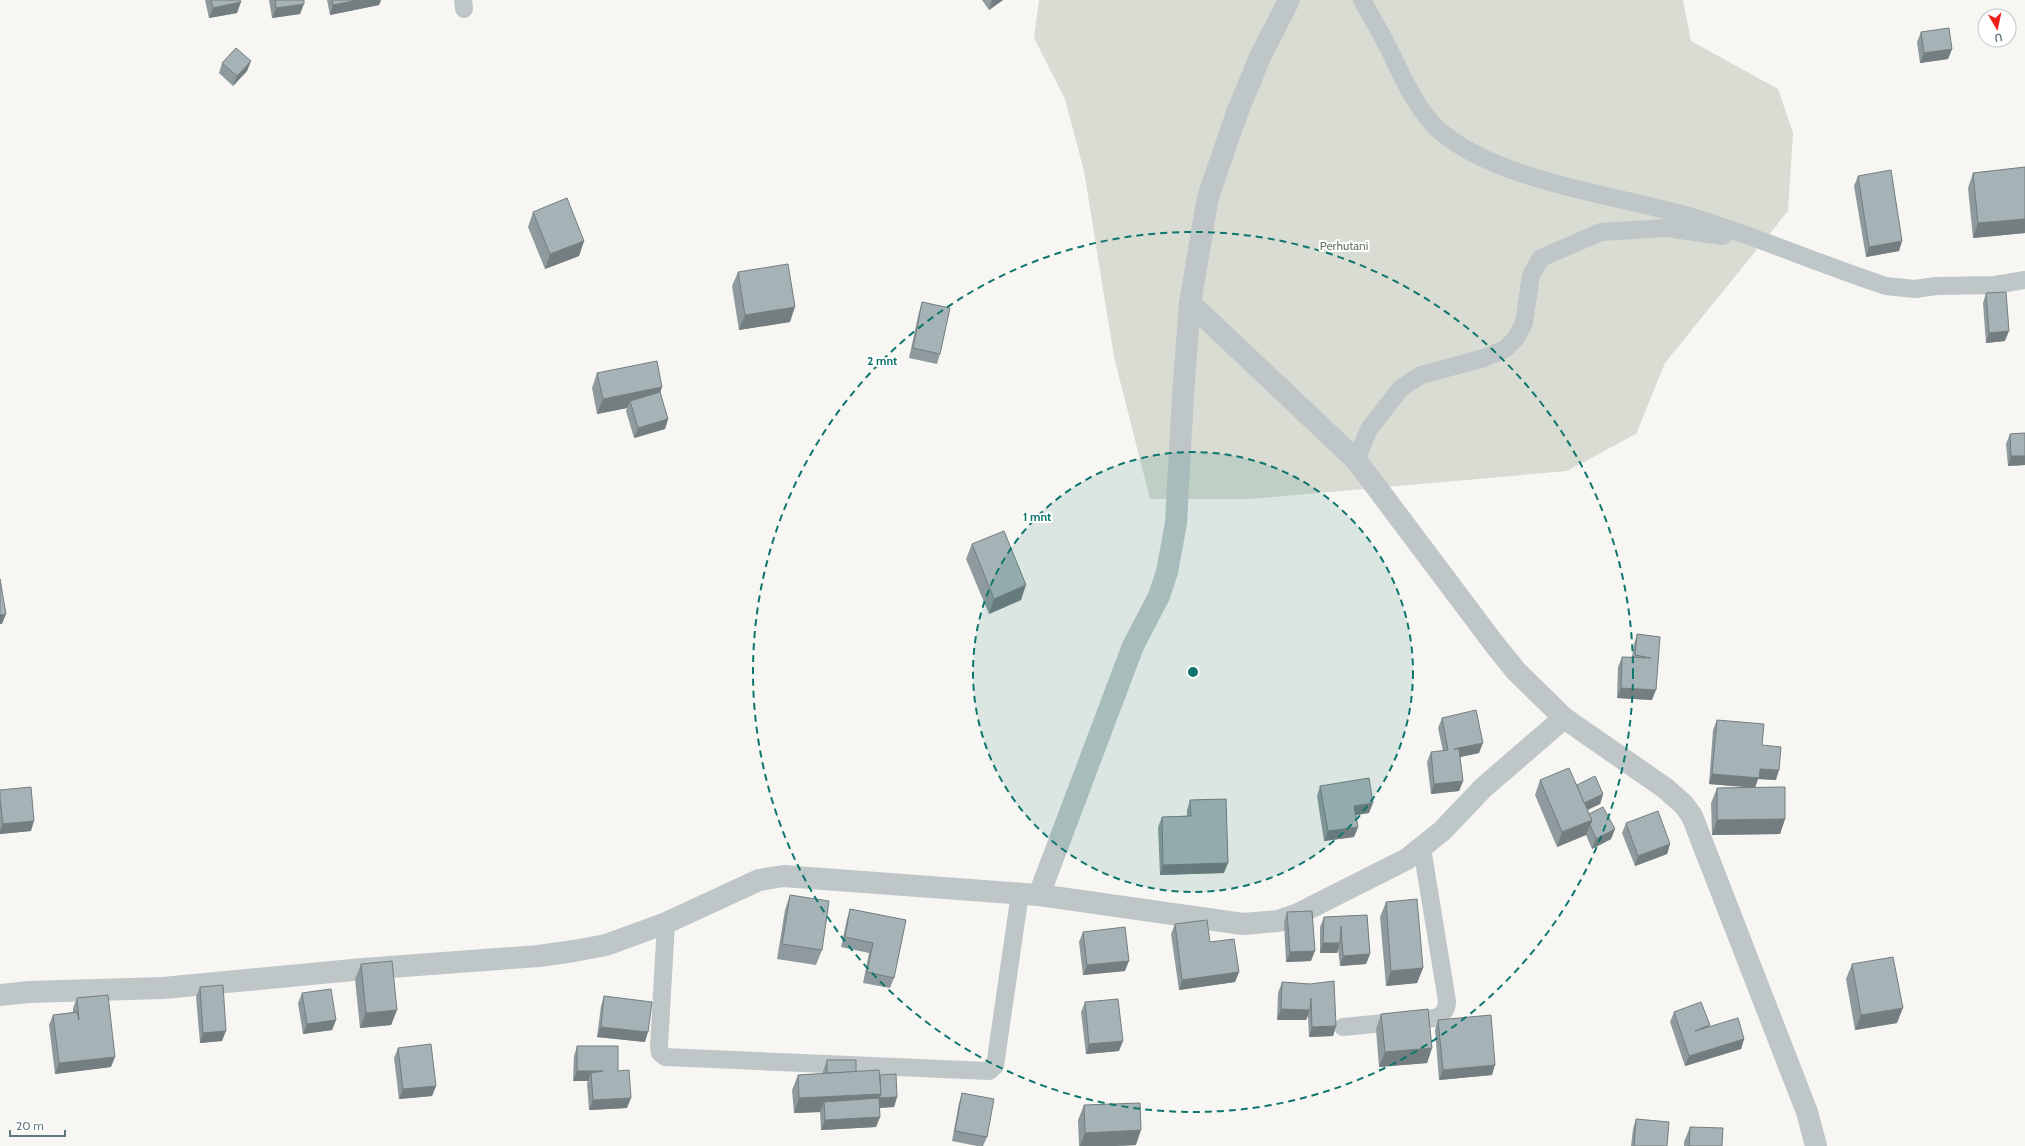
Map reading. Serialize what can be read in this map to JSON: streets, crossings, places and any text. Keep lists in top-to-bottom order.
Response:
{
  "parks": ["Perhutani"],
  "scale_bar": "20 m",
  "north": "bottom",
  "rings": ["2 mnt", "1 mnt"]
}
